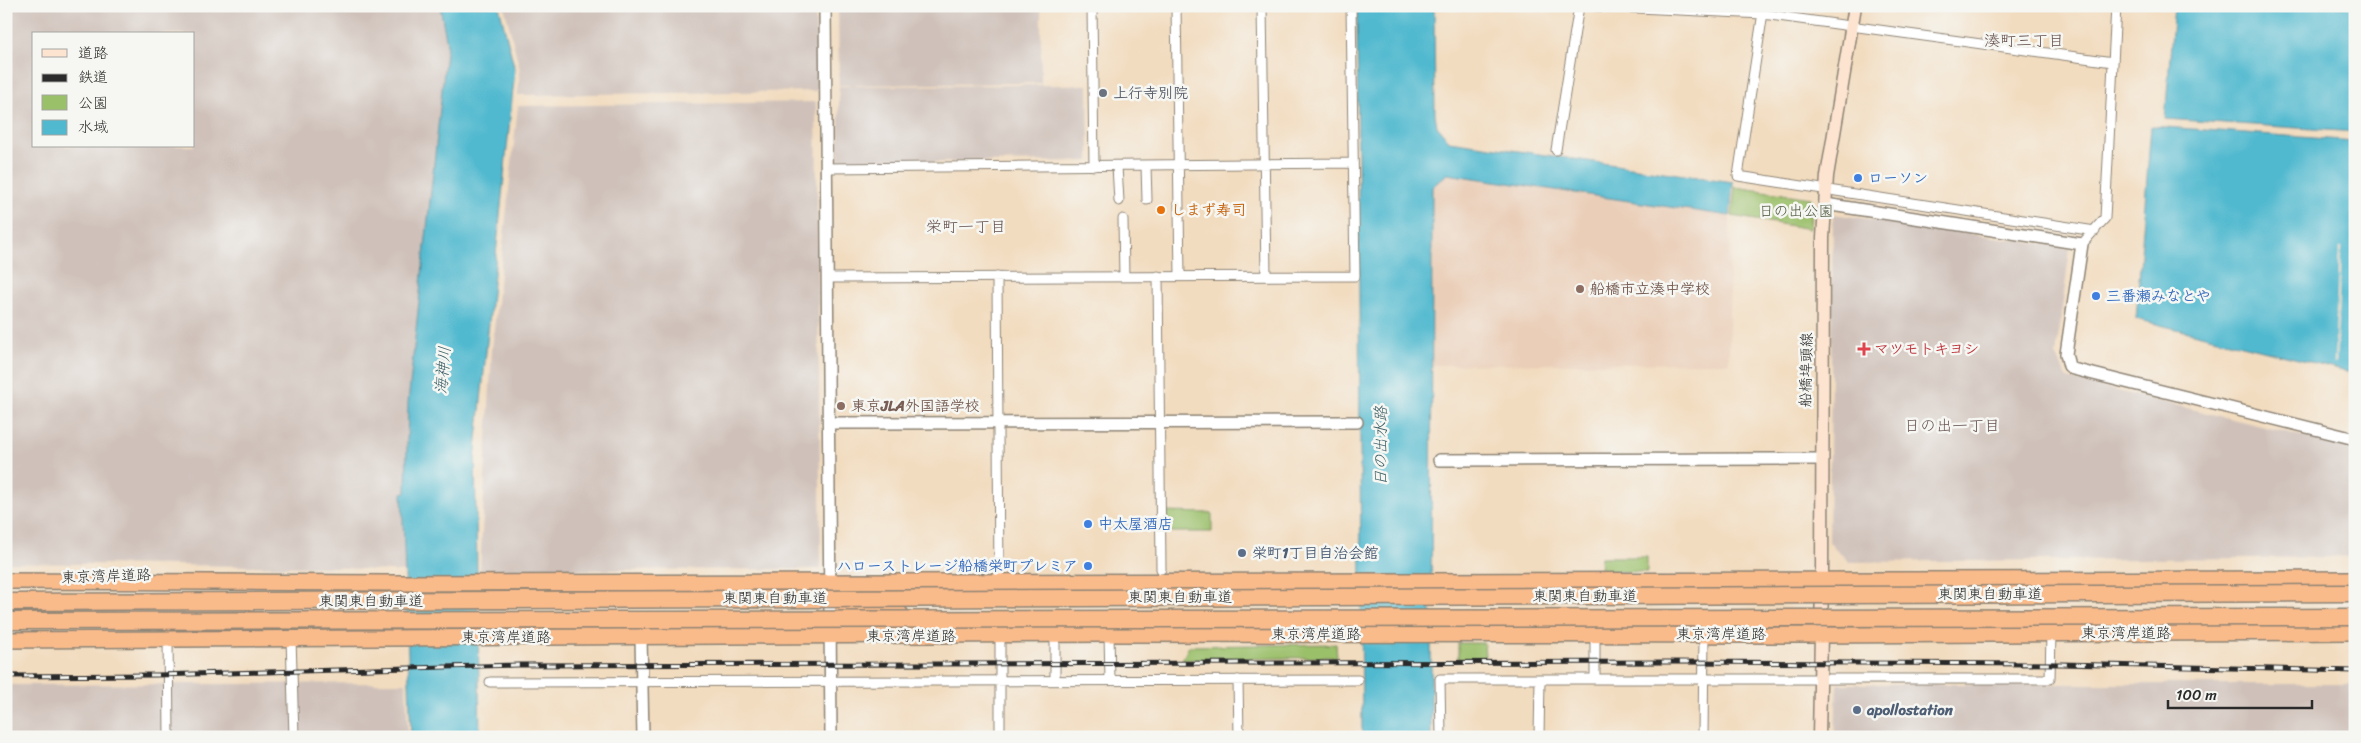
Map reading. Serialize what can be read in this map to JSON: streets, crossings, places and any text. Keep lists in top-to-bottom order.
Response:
{
  "streets": {
    "highway": ["東京湾岸道路", "東関東自動車道"],
    "main road": ["船橋埠頭線"]
  },
  "crossings": [
    ["船橋埠頭線", "東京湾岸道路"]
  ],
  "districts": ["湊町三丁目", "栄町一丁目", "日の出一丁目"],
  "water": ["海神川", "日の出水路"],
  "parks": ["日の出公園"],
  "places": {
    "other": [
      "上行寺別院",
      "ローソン",
      "しまず寿司",
      "船橋市立湊中学校",
      "三番瀬みなとや",
      "東京JLA外国語学校",
      "中太屋酒店",
      "栄町1丁目自治会館",
      "ハローストレージ船橋栄町プレミア",
      "apollostation"
    ],
    "health": ["マツモトキヨシ"]
  },
  "legend": [
    "道路",
    "鉄道",
    "公園",
    "水域"
  ],
  "scale_bar": "100 m"
}
